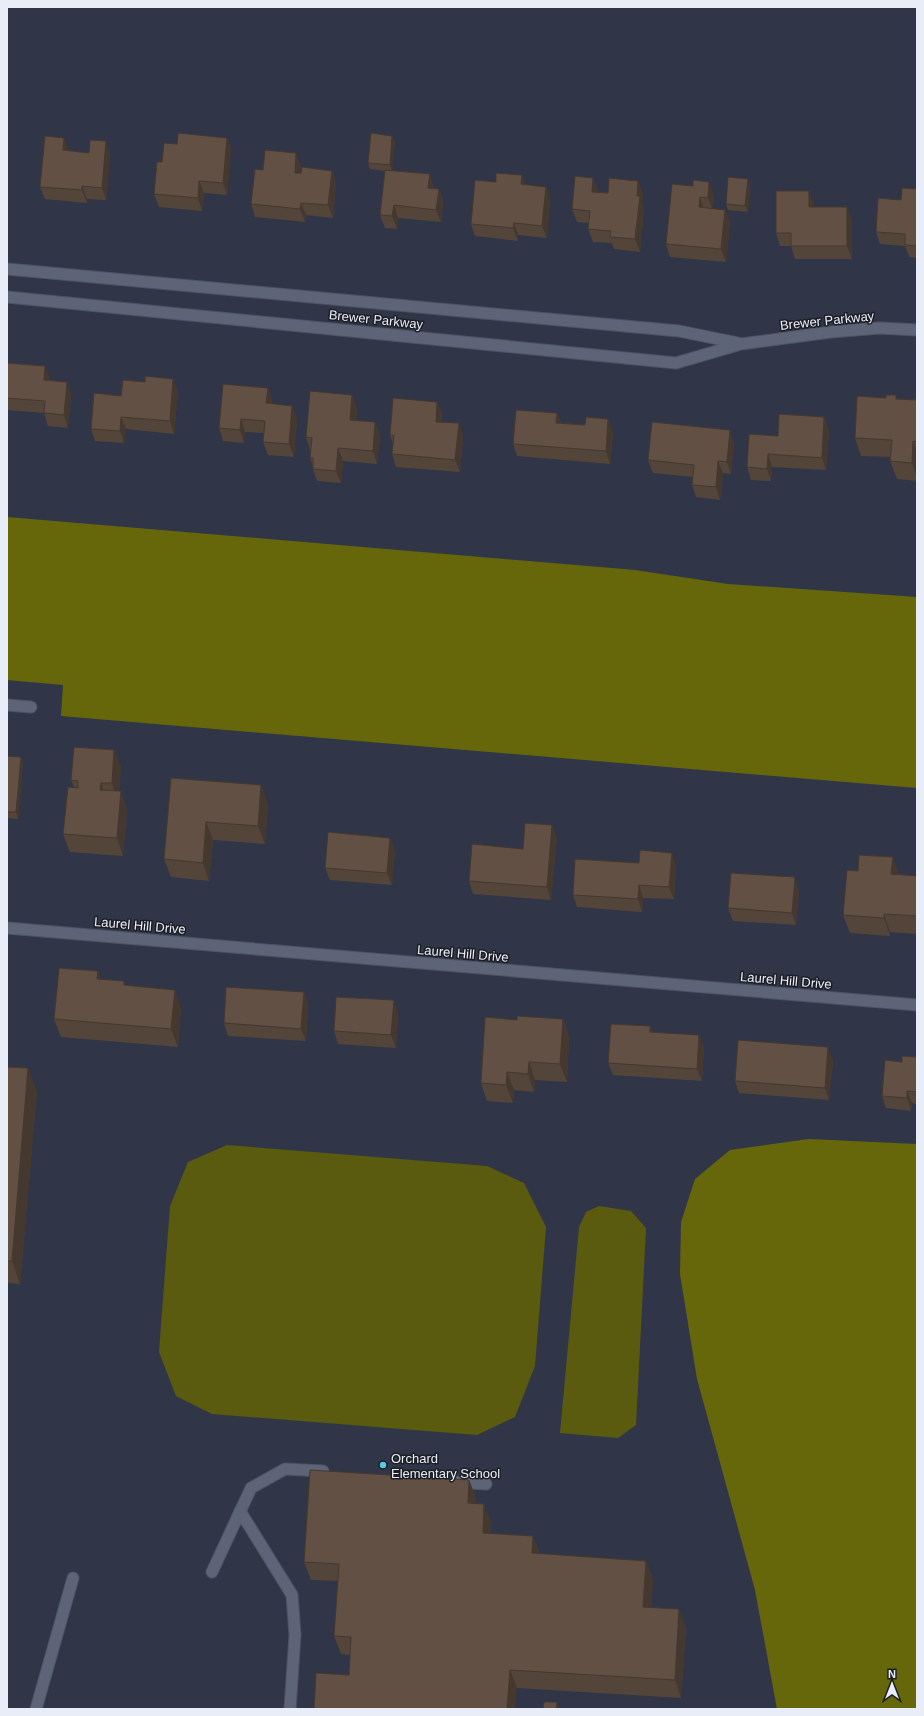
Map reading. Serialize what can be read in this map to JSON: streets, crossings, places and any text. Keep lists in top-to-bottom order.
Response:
{
  "streets": {
    "street": ["Brewer Parkway", "Laurel Hill Drive"]
  },
  "places": ["Orchard Elementary School"],
  "north": "top"
}
